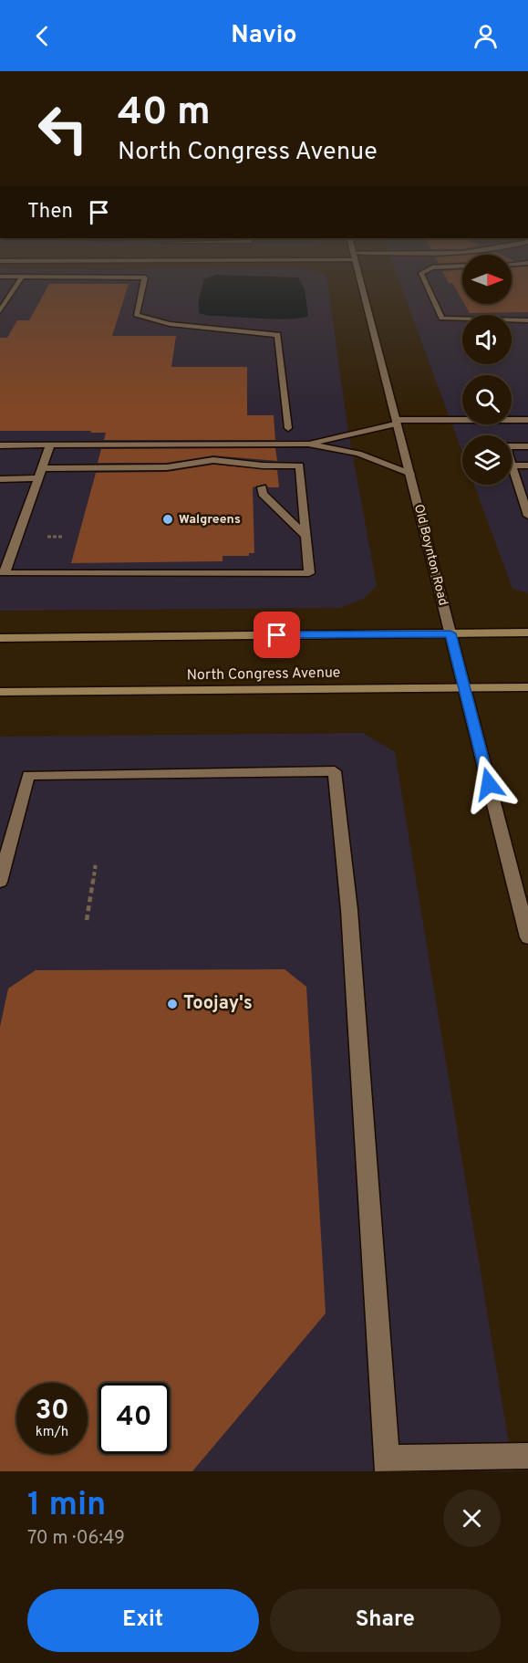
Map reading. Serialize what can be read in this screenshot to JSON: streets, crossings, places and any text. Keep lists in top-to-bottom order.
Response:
{
  "streets": {
    "main road": ["North Congress Avenue"],
    "street": ["Old Boynton Road"]
  },
  "crossings": [
    ["Old Boynton Road", "North Congress Avenue"]
  ],
  "places": ["Walgreens", "Toojay's"],
  "north": "right",
  "page": {
    "header": "Navio",
    "turn": ["40 m", "North Congress Avenue"],
    "then": "Then",
    "speed": "30 km/h",
    "limit": "40",
    "heading": ["1 min", "70 m · 06:49"],
    "buttons": ["Exit", "Share"]
  }
}
